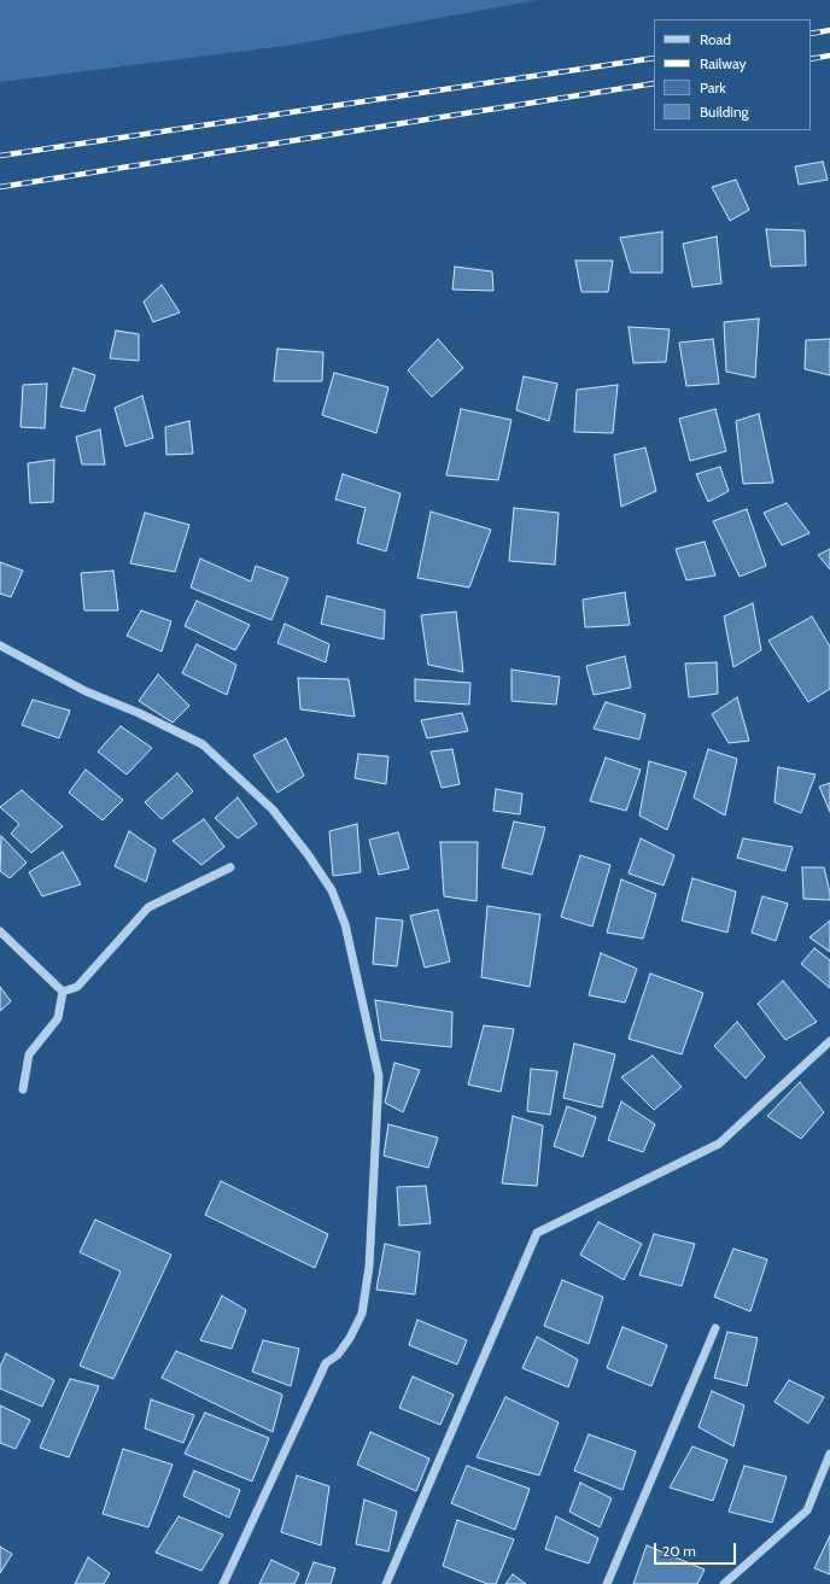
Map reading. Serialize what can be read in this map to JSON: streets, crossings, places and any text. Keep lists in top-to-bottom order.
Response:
{
  "legend": [
    "Road",
    "Railway",
    "Park",
    "Building"
  ],
  "scale_bar": "20 m"
}
